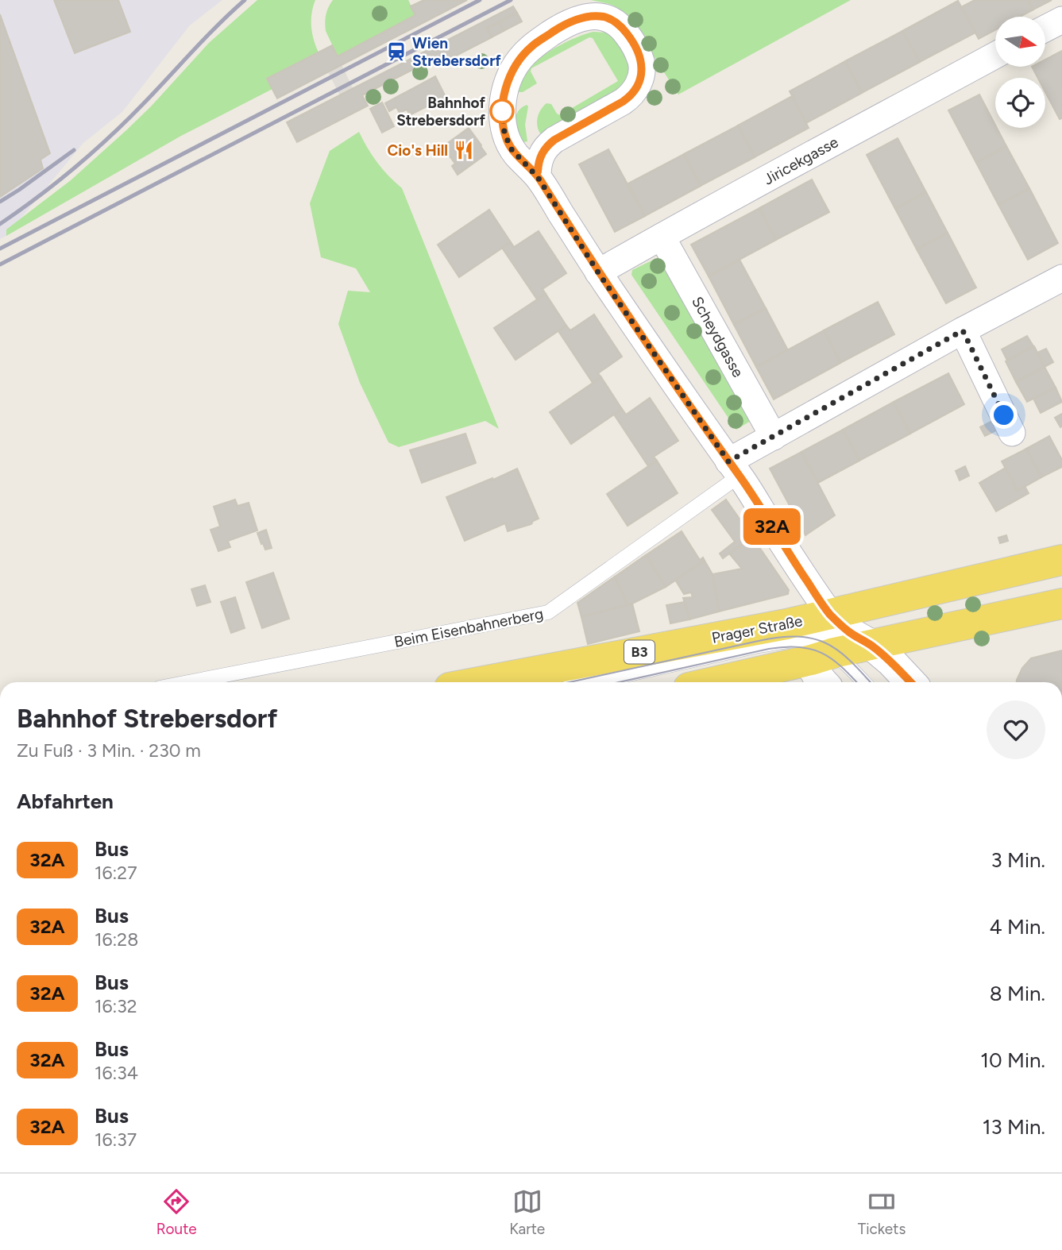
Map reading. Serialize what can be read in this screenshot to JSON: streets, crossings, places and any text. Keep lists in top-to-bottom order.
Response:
{
  "streets": {
    "main road": ["Prager Straße", "B3"],
    "street": ["Jiricekgasse", "Scheydgasse"],
    "lane": ["Beim Eisenbahnerberg"]
  },
  "crossings": [
    ["Jiricekgasse", "Scheydgasse"]
  ],
  "places": {
    "station": ["Wien Strebersdorf"],
    "other": ["Bahnhof Strebersdorf"],
    "restaurant": ["Cio's Hill"]
  },
  "lines": ["bus line 32A"],
  "north": "right",
  "page": {
    "on_map": "32A",
    "heading": [
      ["Bahnhof Strebersdorf", "Zu Fuß · 3 Min. · 230 m"],
      "Abfahrten"
    ],
    "list": [
      {
        "mark": "32A",
        "name": "Bus",
        "note": "16:27",
        "value": "3 Min."
      },
      {
        "mark": "32A",
        "name": "Bus",
        "note": "16:28",
        "value": "4 Min."
      },
      {
        "mark": "32A",
        "name": "Bus",
        "note": "16:32",
        "value": "8 Min."
      },
      {
        "mark": "32A",
        "name": "Bus",
        "note": "16:34",
        "value": "10 Min."
      },
      {
        "mark": "32A",
        "name": "Bus",
        "note": "16:37",
        "value": "13 Min."
      }
    ],
    "tabs": ["Route", "Karte", "Tickets"]
  }
}
